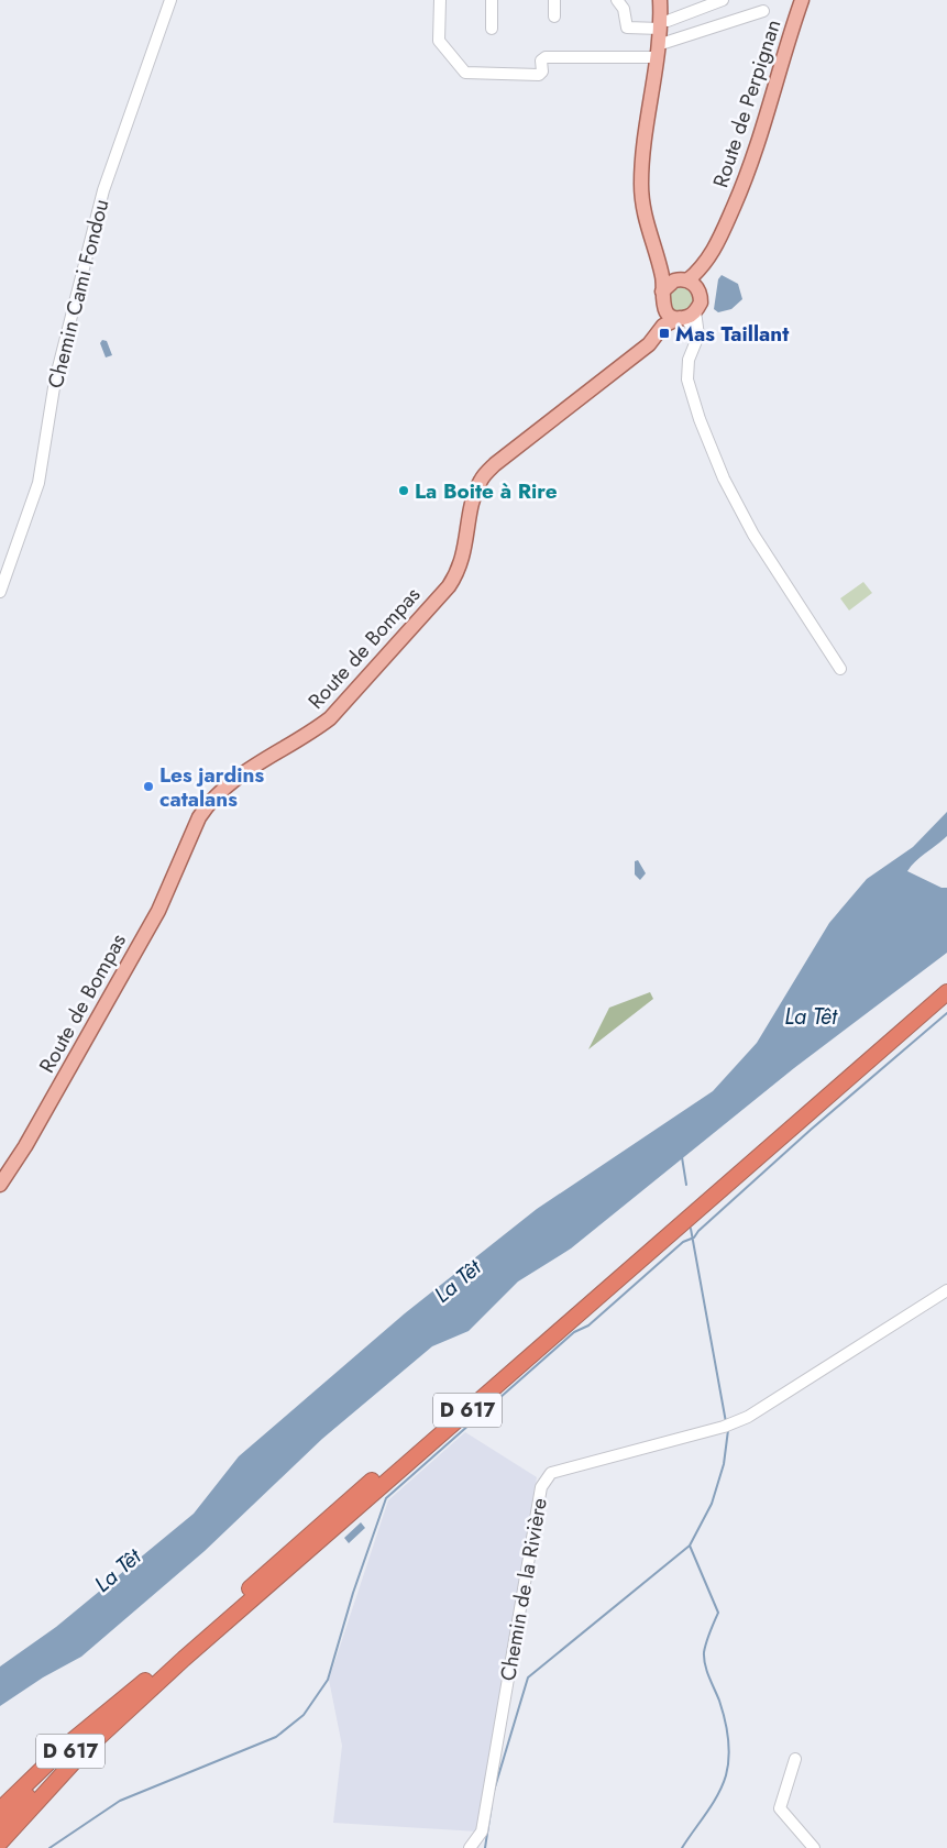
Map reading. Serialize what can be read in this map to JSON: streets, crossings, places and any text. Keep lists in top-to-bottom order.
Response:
{
  "streets": {
    "highway": ["D 617"],
    "main road": ["Route de Perpignan", "Route de Bompas"],
    "street": ["Chemin Cami Fondou", "Chemin de la Rivière"]
  },
  "water": ["La Têt"],
  "places": {
    "transit": ["Mas Taillant"],
    "other": ["La Boite à Rire", "Les jardins catalans"]
  }
}
